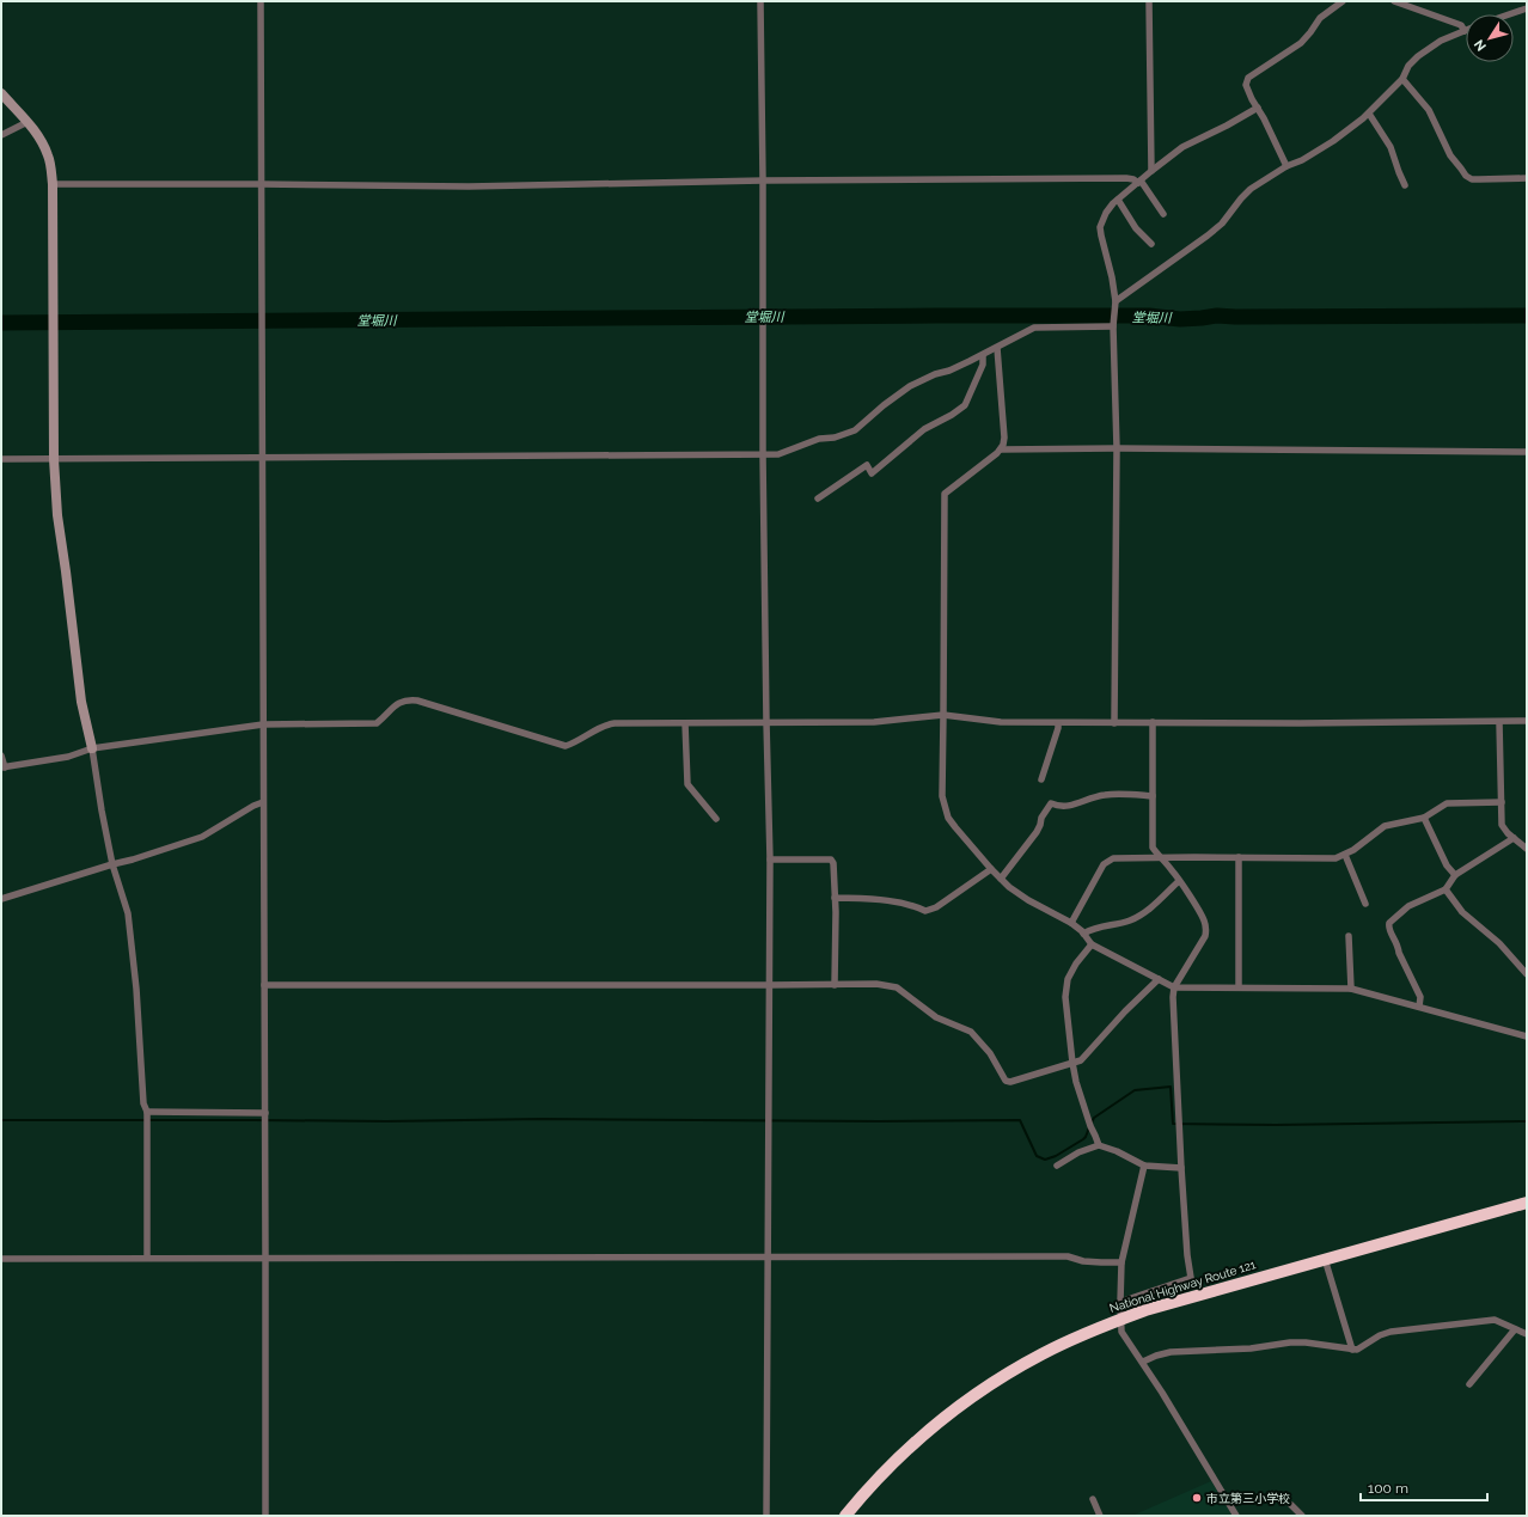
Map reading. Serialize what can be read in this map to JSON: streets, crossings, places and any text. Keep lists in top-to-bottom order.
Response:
{
  "streets": {
    "highway": ["National Highway Route 121"]
  },
  "water": ["堂堀川"],
  "places": ["市立第三小学校"],
  "scale_bar": "100 m",
  "north": "bottom left"
}
